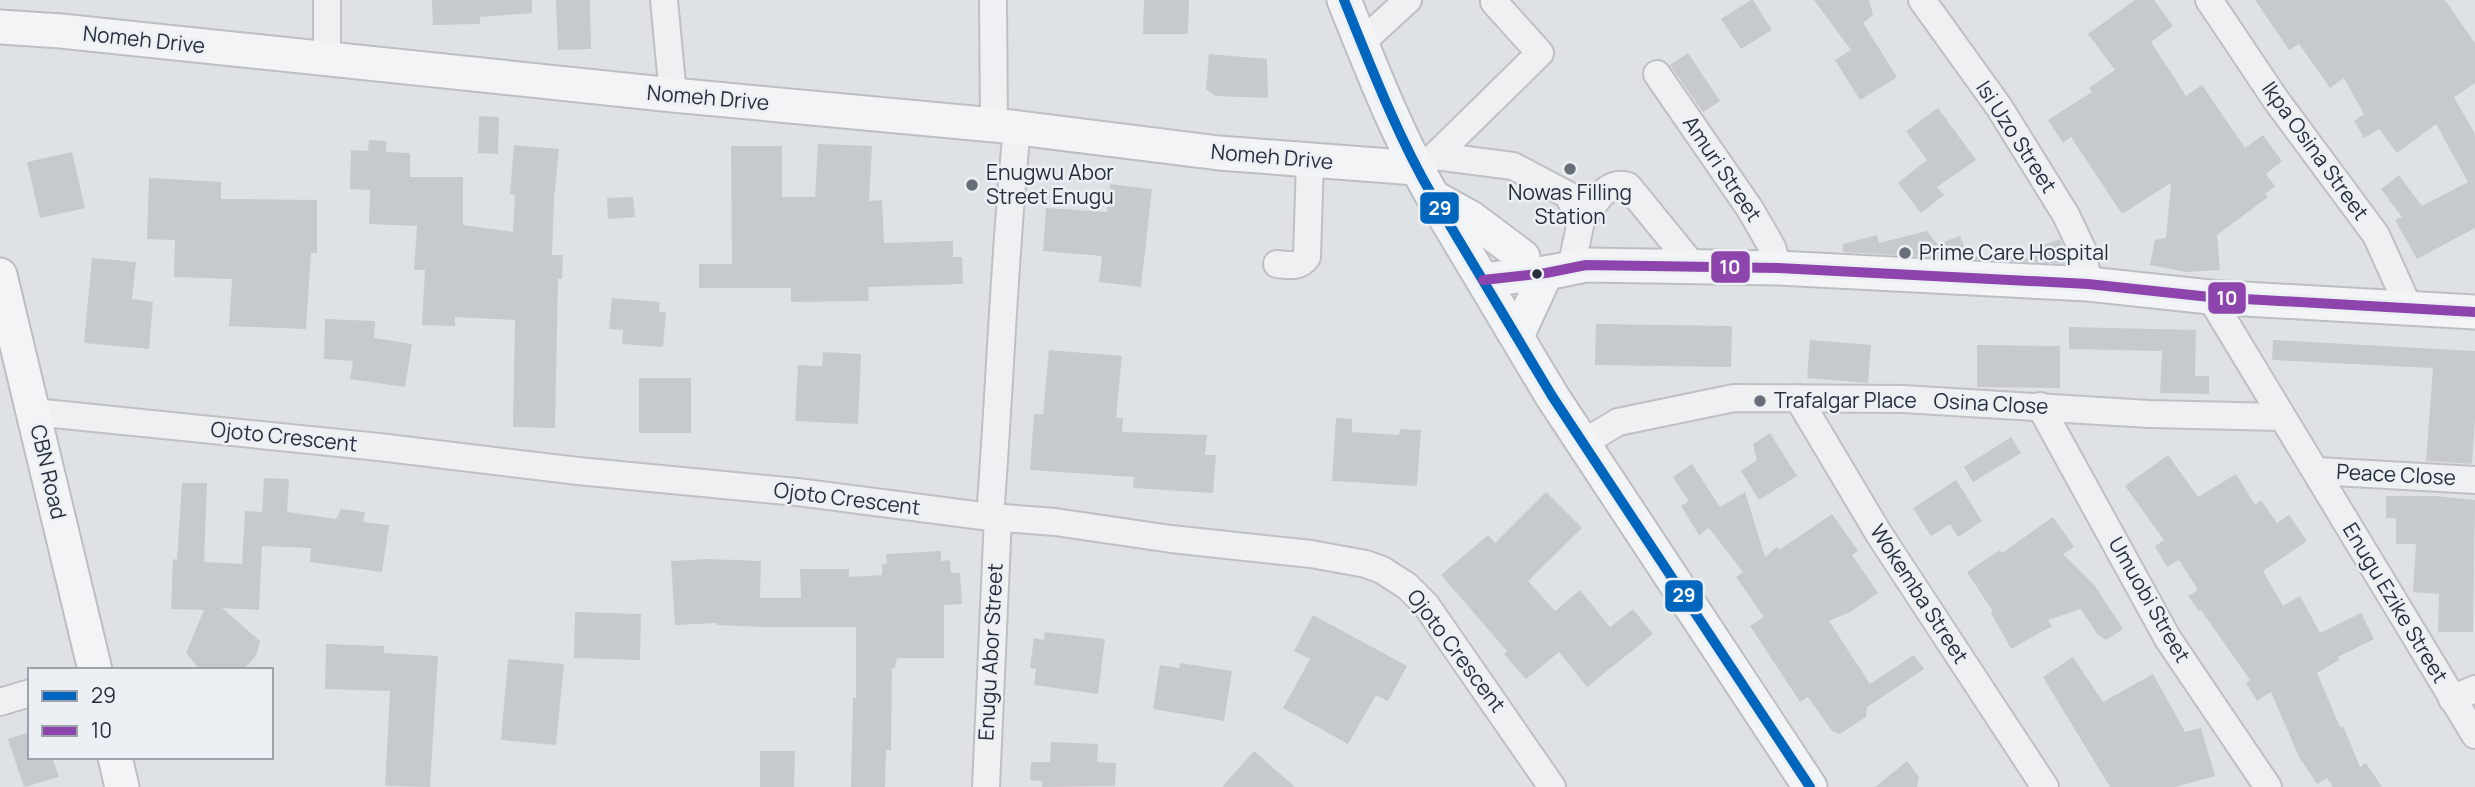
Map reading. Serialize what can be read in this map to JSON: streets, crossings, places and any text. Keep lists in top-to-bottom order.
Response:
{
  "streets": {
    "main road": ["Nomeh Drive", "CBN Road"],
    "street": [
      "Isi Uzo Street",
      "Ikpa Osina Street",
      "Amuri Street",
      "Osina Close",
      "Ojoto Crescent",
      "Peace Close",
      "Wokemba Street",
      "Umuobi Street",
      "Enugu Ezike Street",
      "Enugu Abor Street"
    ]
  },
  "crossings": [
    ["Nomeh Drive", "Enugu Abor Street"],
    ["Osina Close", "Wokemba Street"],
    ["Osina Close", "Umuobi Street"],
    ["Osina Close", "Enugu Ezike Street"],
    ["Ojoto Crescent", "CBN Road"],
    ["Ojoto Crescent", "Enugu Abor Street"],
    ["Peace Close", "Enugu Ezike Street"]
  ],
  "places": [
    "Nowas Filling Station",
    "Enugwu Abor Street Enugu",
    "Prime Care Hospital",
    "Trafalgar Place"
  ],
  "lines": ["transit line 29", "transit line 10"],
  "legend": ["29", "10"]
}
